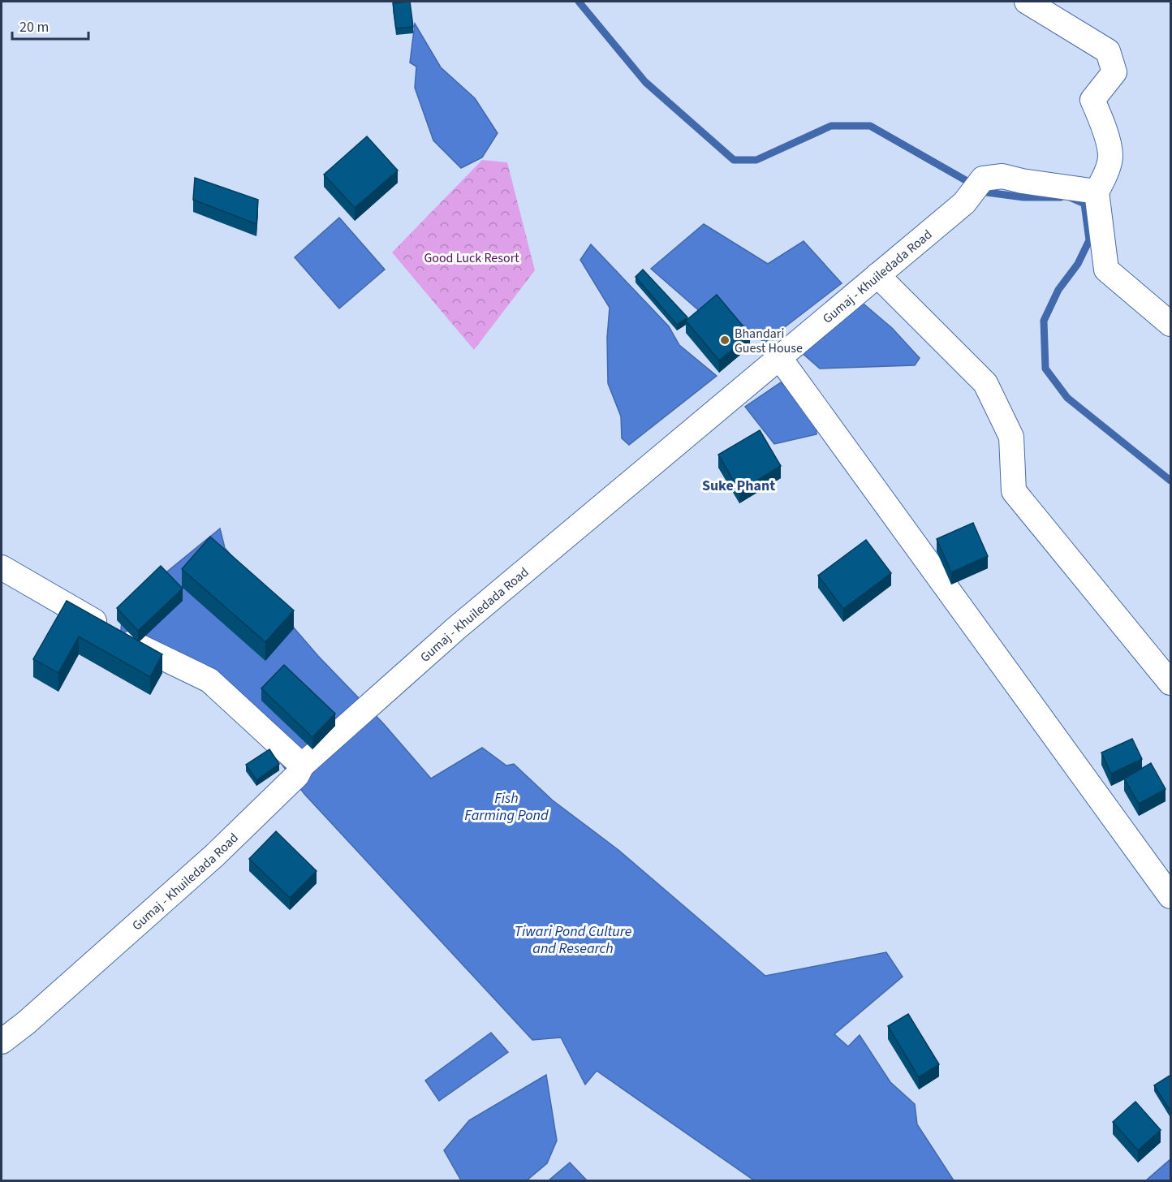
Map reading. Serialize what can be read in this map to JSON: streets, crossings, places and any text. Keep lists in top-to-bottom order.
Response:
{
  "streets": {
    "street": ["Gumaj - Khuiledada Road"]
  },
  "districts": ["Suke Phant"],
  "water": ["Fish Farming Pond", "Tiwari Pond Culture and Research"],
  "parks": ["Good Luck Resort"],
  "places": ["Bhandari Guest House"],
  "scale_bar": "20 m"
}
